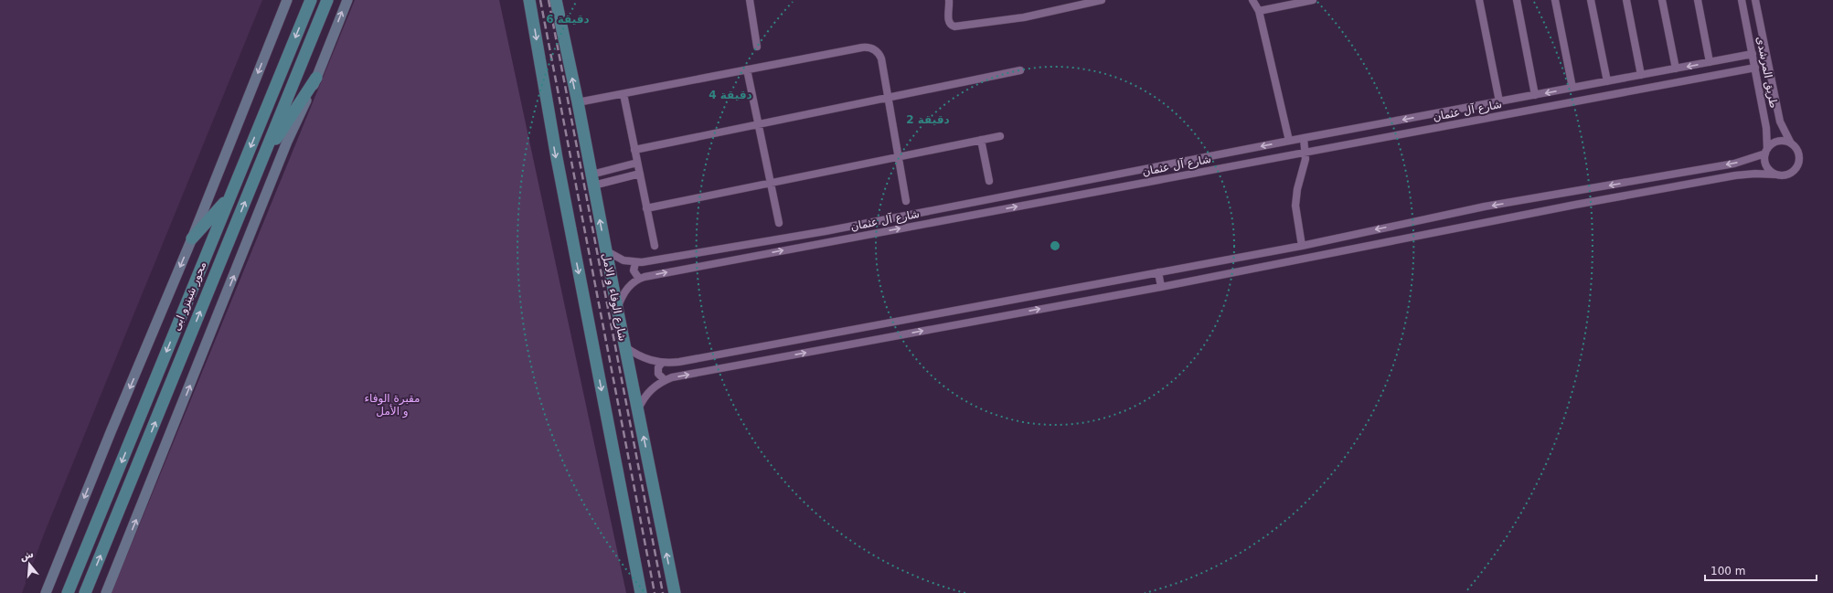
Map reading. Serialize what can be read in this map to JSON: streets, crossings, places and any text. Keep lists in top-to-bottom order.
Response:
{
  "streets": {
    "main road": ["محور شينزو ابى", "شارع الوفاء و الامل"],
    "street": ["طريق المرشدى", "شارع آل عثمان"]
  },
  "crossings": [
    ["طريق المرشدى", "شارع آل عثمان"],
    ["شارع آل عثمان", "شارع الوفاء و الامل"]
  ],
  "parks": ["مقبرة الوفاء و الأمل"],
  "scale_bar": "100 m",
  "north": "top",
  "rings": ["6 دقيقة", "4 دقيقة", "2 دقيقة"]
}
